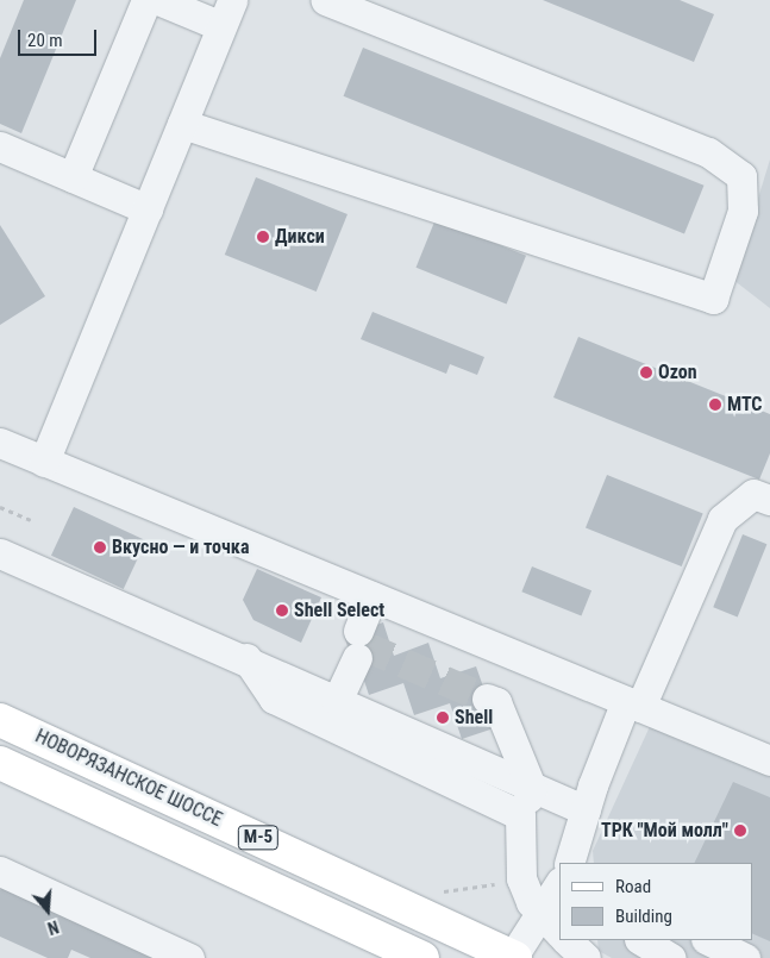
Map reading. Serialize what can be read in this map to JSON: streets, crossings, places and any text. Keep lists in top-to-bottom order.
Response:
{
  "streets": {
    "main road": ["НОВОРЯЗАНСКОЕ ШОССЕ", "М-5"]
  },
  "places": [
    "Дикси",
    "Ozon",
    "МТС",
    "Вкусно — и точка",
    "Shell Select",
    "Shell",
    "ТРК \"Мой молл\""
  ],
  "legend": ["Road", "Building"],
  "scale_bar": "20 m",
  "north": "bottom"
}
